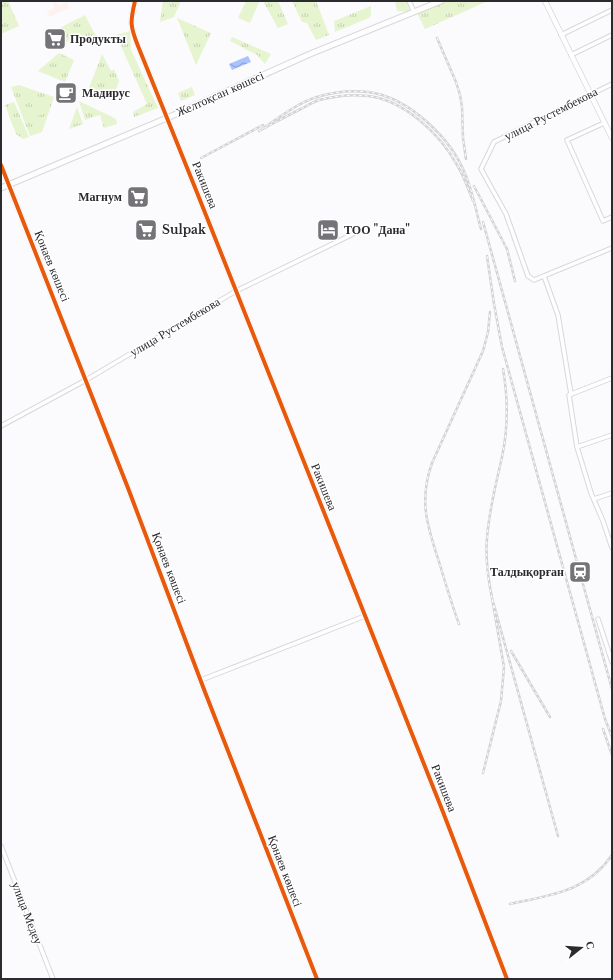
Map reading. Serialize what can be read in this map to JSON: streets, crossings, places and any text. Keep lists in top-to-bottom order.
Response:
{
  "streets": {
    "main road": ["Желтоқсан көшесі"],
    "street": [
      "улица Рустембекова",
      "Ракишева",
      "Қонаев көшесі",
      "улица Медеу"
    ]
  },
  "crossings": [
    ["Желтоқсан көшесі", "Ракишева"],
    ["Желтоқсан көшесі", "Қонаев көшесі"],
    ["улица Рустембекова", "Ракишева"],
    ["улица Рустембекова", "Қонаев көшесі"]
  ],
  "places": {
    "supermarket": ["Продукты", "Магнум", "Sulpak"],
    "cafe": ["Мадирус"],
    "hotel": ["ТОО \"Дана\""],
    "station": ["Талдықорған"]
  },
  "north": "right"
}
